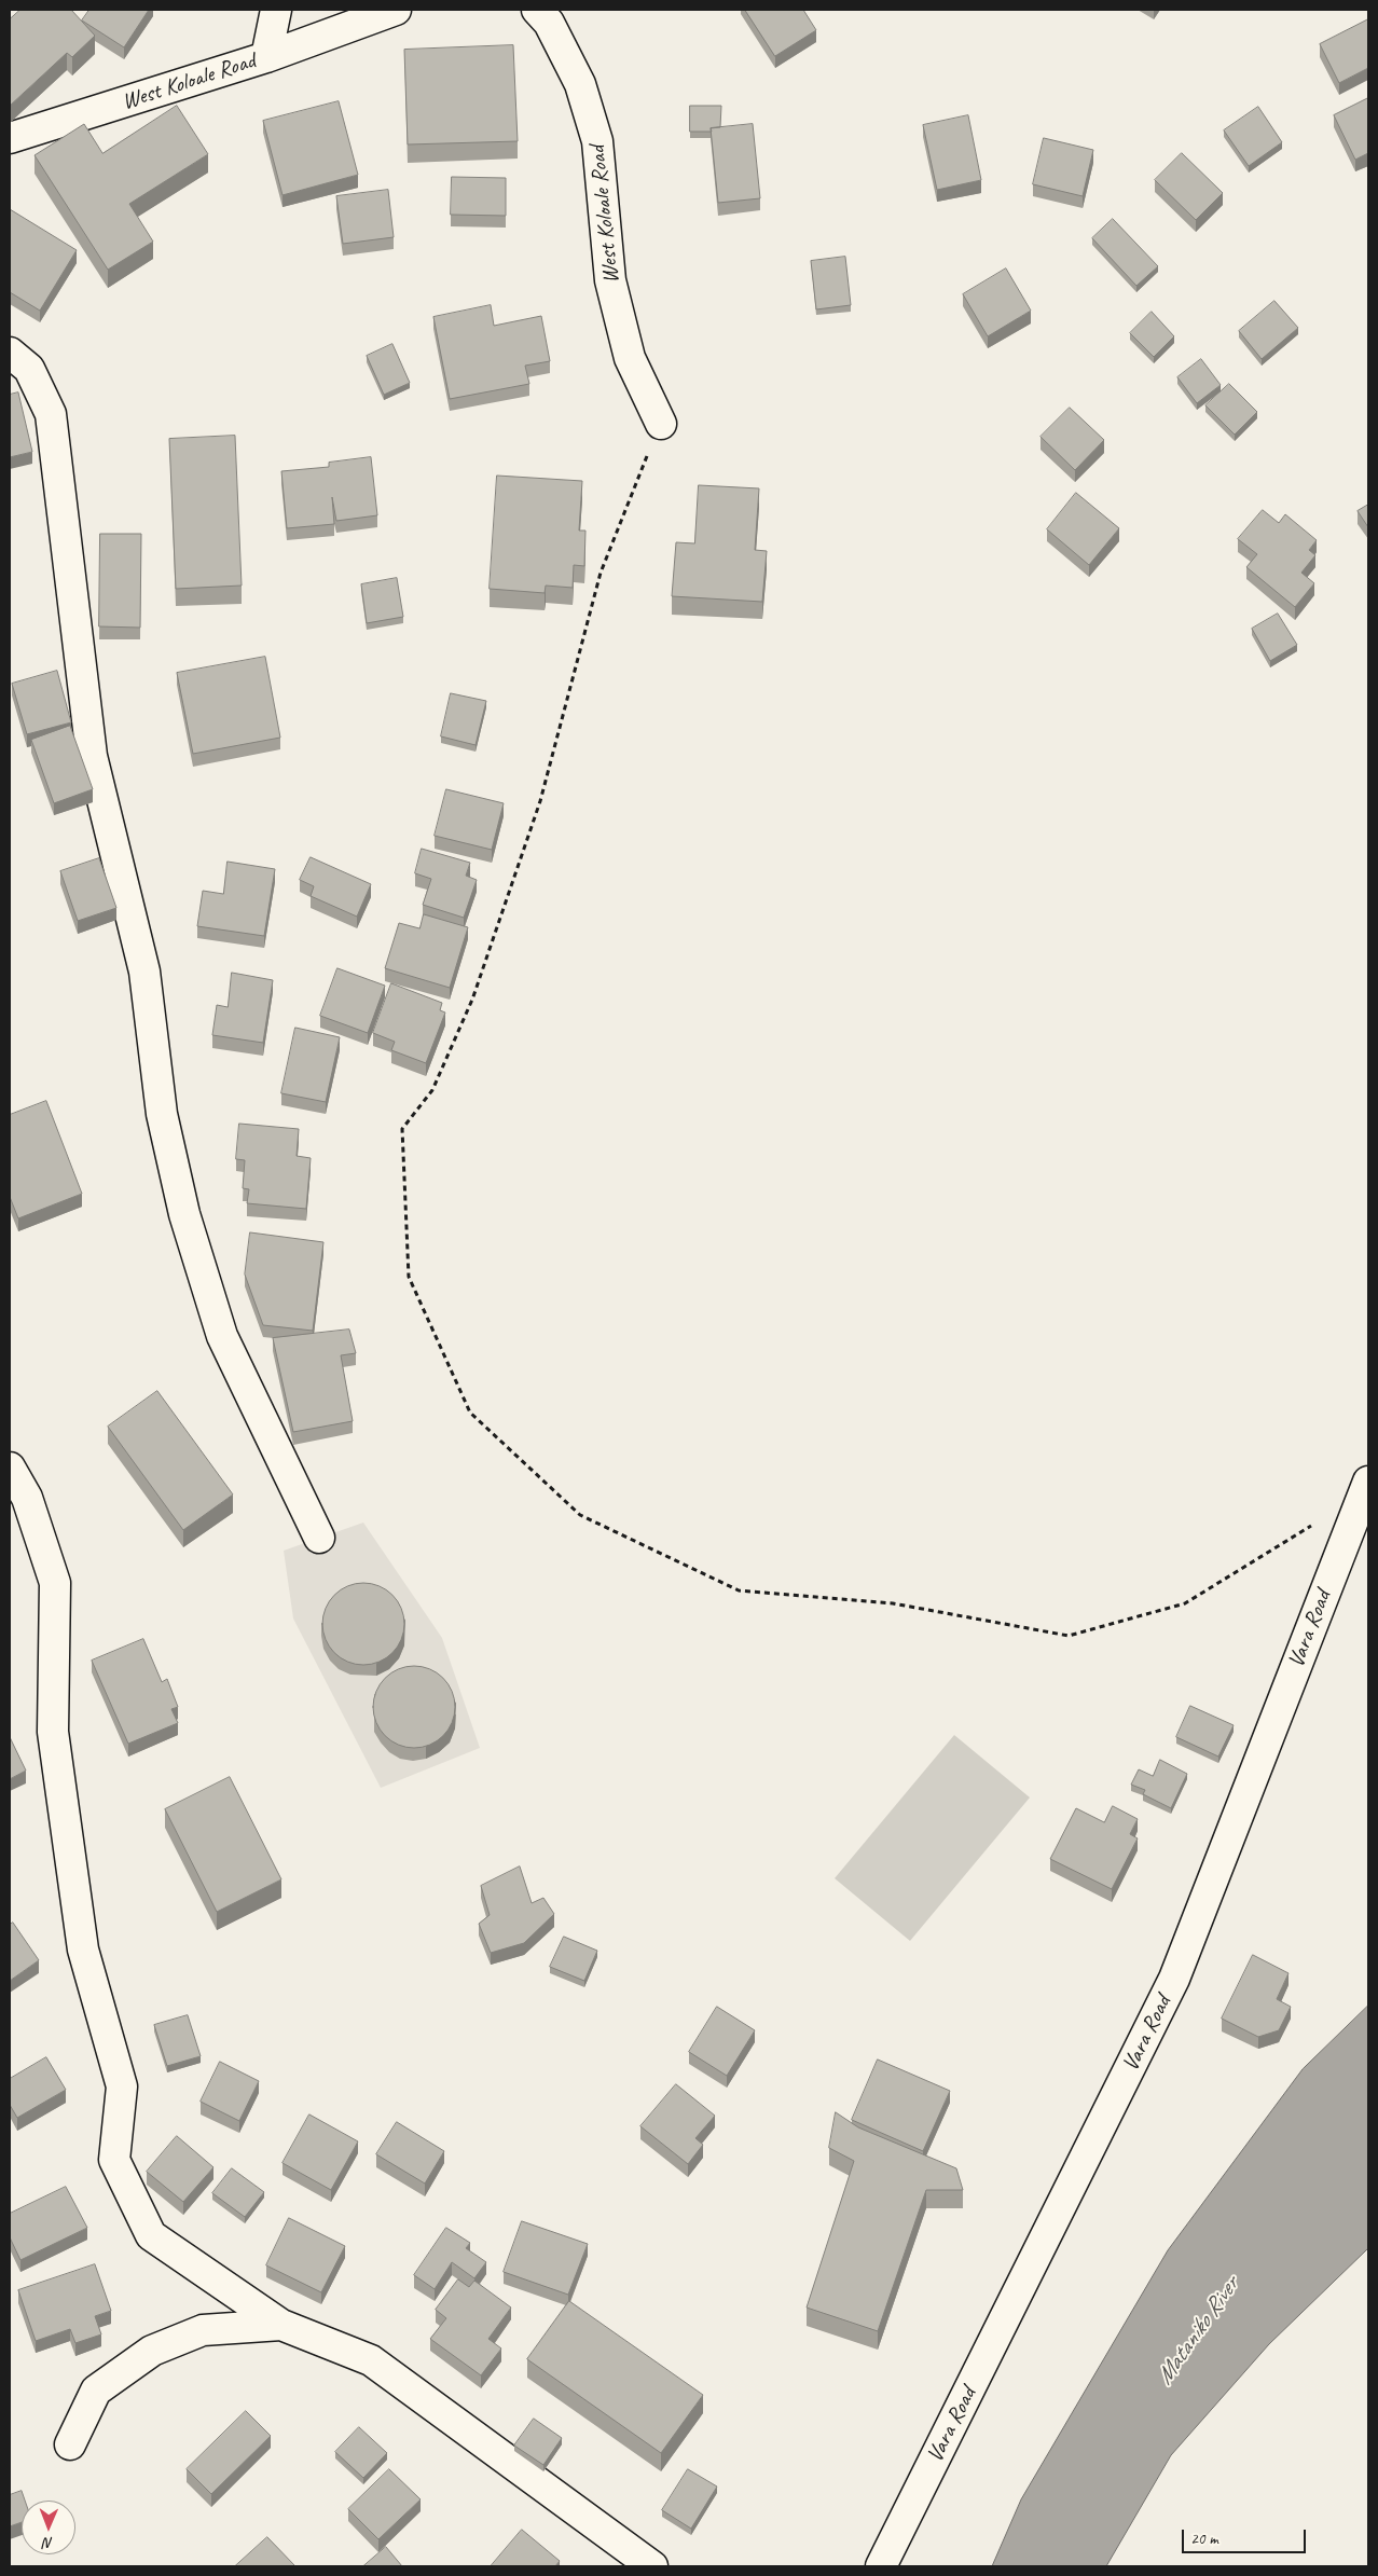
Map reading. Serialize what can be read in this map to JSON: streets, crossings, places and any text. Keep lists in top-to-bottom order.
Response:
{
  "streets": {
    "street": ["West Koloale Road", "Vara Road"]
  },
  "water": ["Mataniko River"],
  "scale_bar": "20 m",
  "north": "bottom"
}
